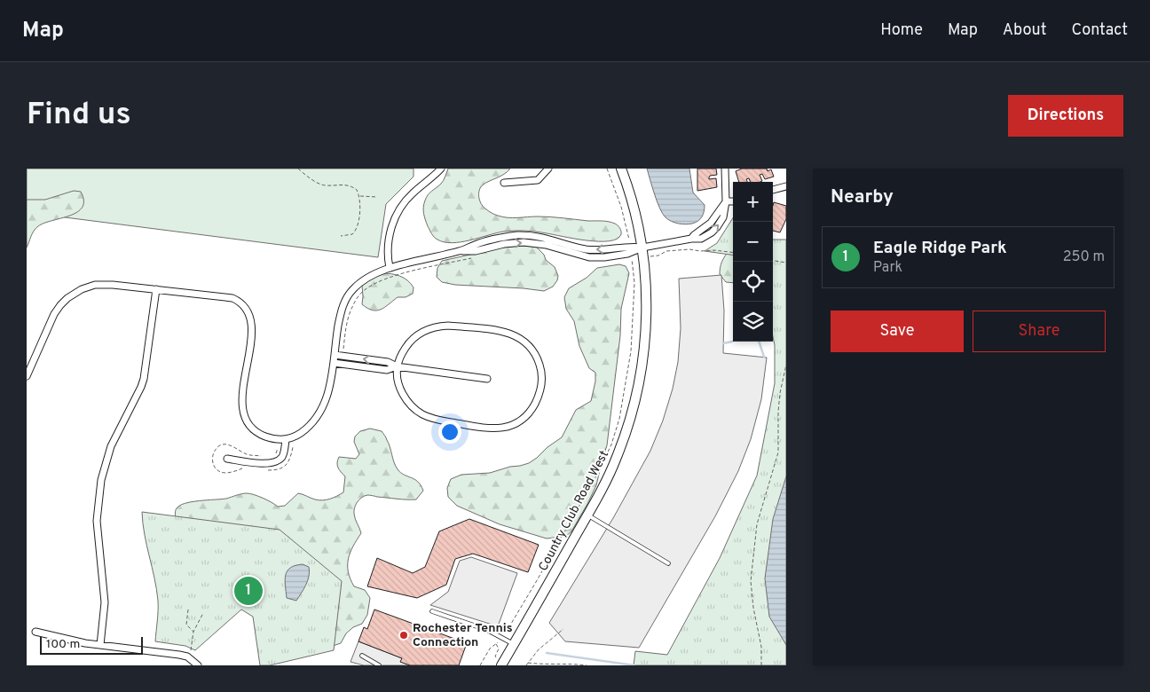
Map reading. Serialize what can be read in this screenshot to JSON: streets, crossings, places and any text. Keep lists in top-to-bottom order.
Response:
{
  "streets": {
    "main road": ["Country Club Road West"]
  },
  "places": ["Rochester Tennis Connection"],
  "scale_bar": "100 m",
  "page": {
    "header": "Map",
    "nav": [
      "Home",
      "Map",
      "About",
      "Contact"
    ],
    "buttons": [
      "Directions",
      ["Save", "Share"]
    ],
    "title": "Find us",
    "heading": "Nearby",
    "map_buttons": ["+", "−"],
    "list": [
      {
        "mark": "1",
        "name": "Eagle Ridge Park",
        "note": "Park",
        "value": "250 m"
      }
    ],
    "pins": "1",
    "scale": "100 m"
  }
}
